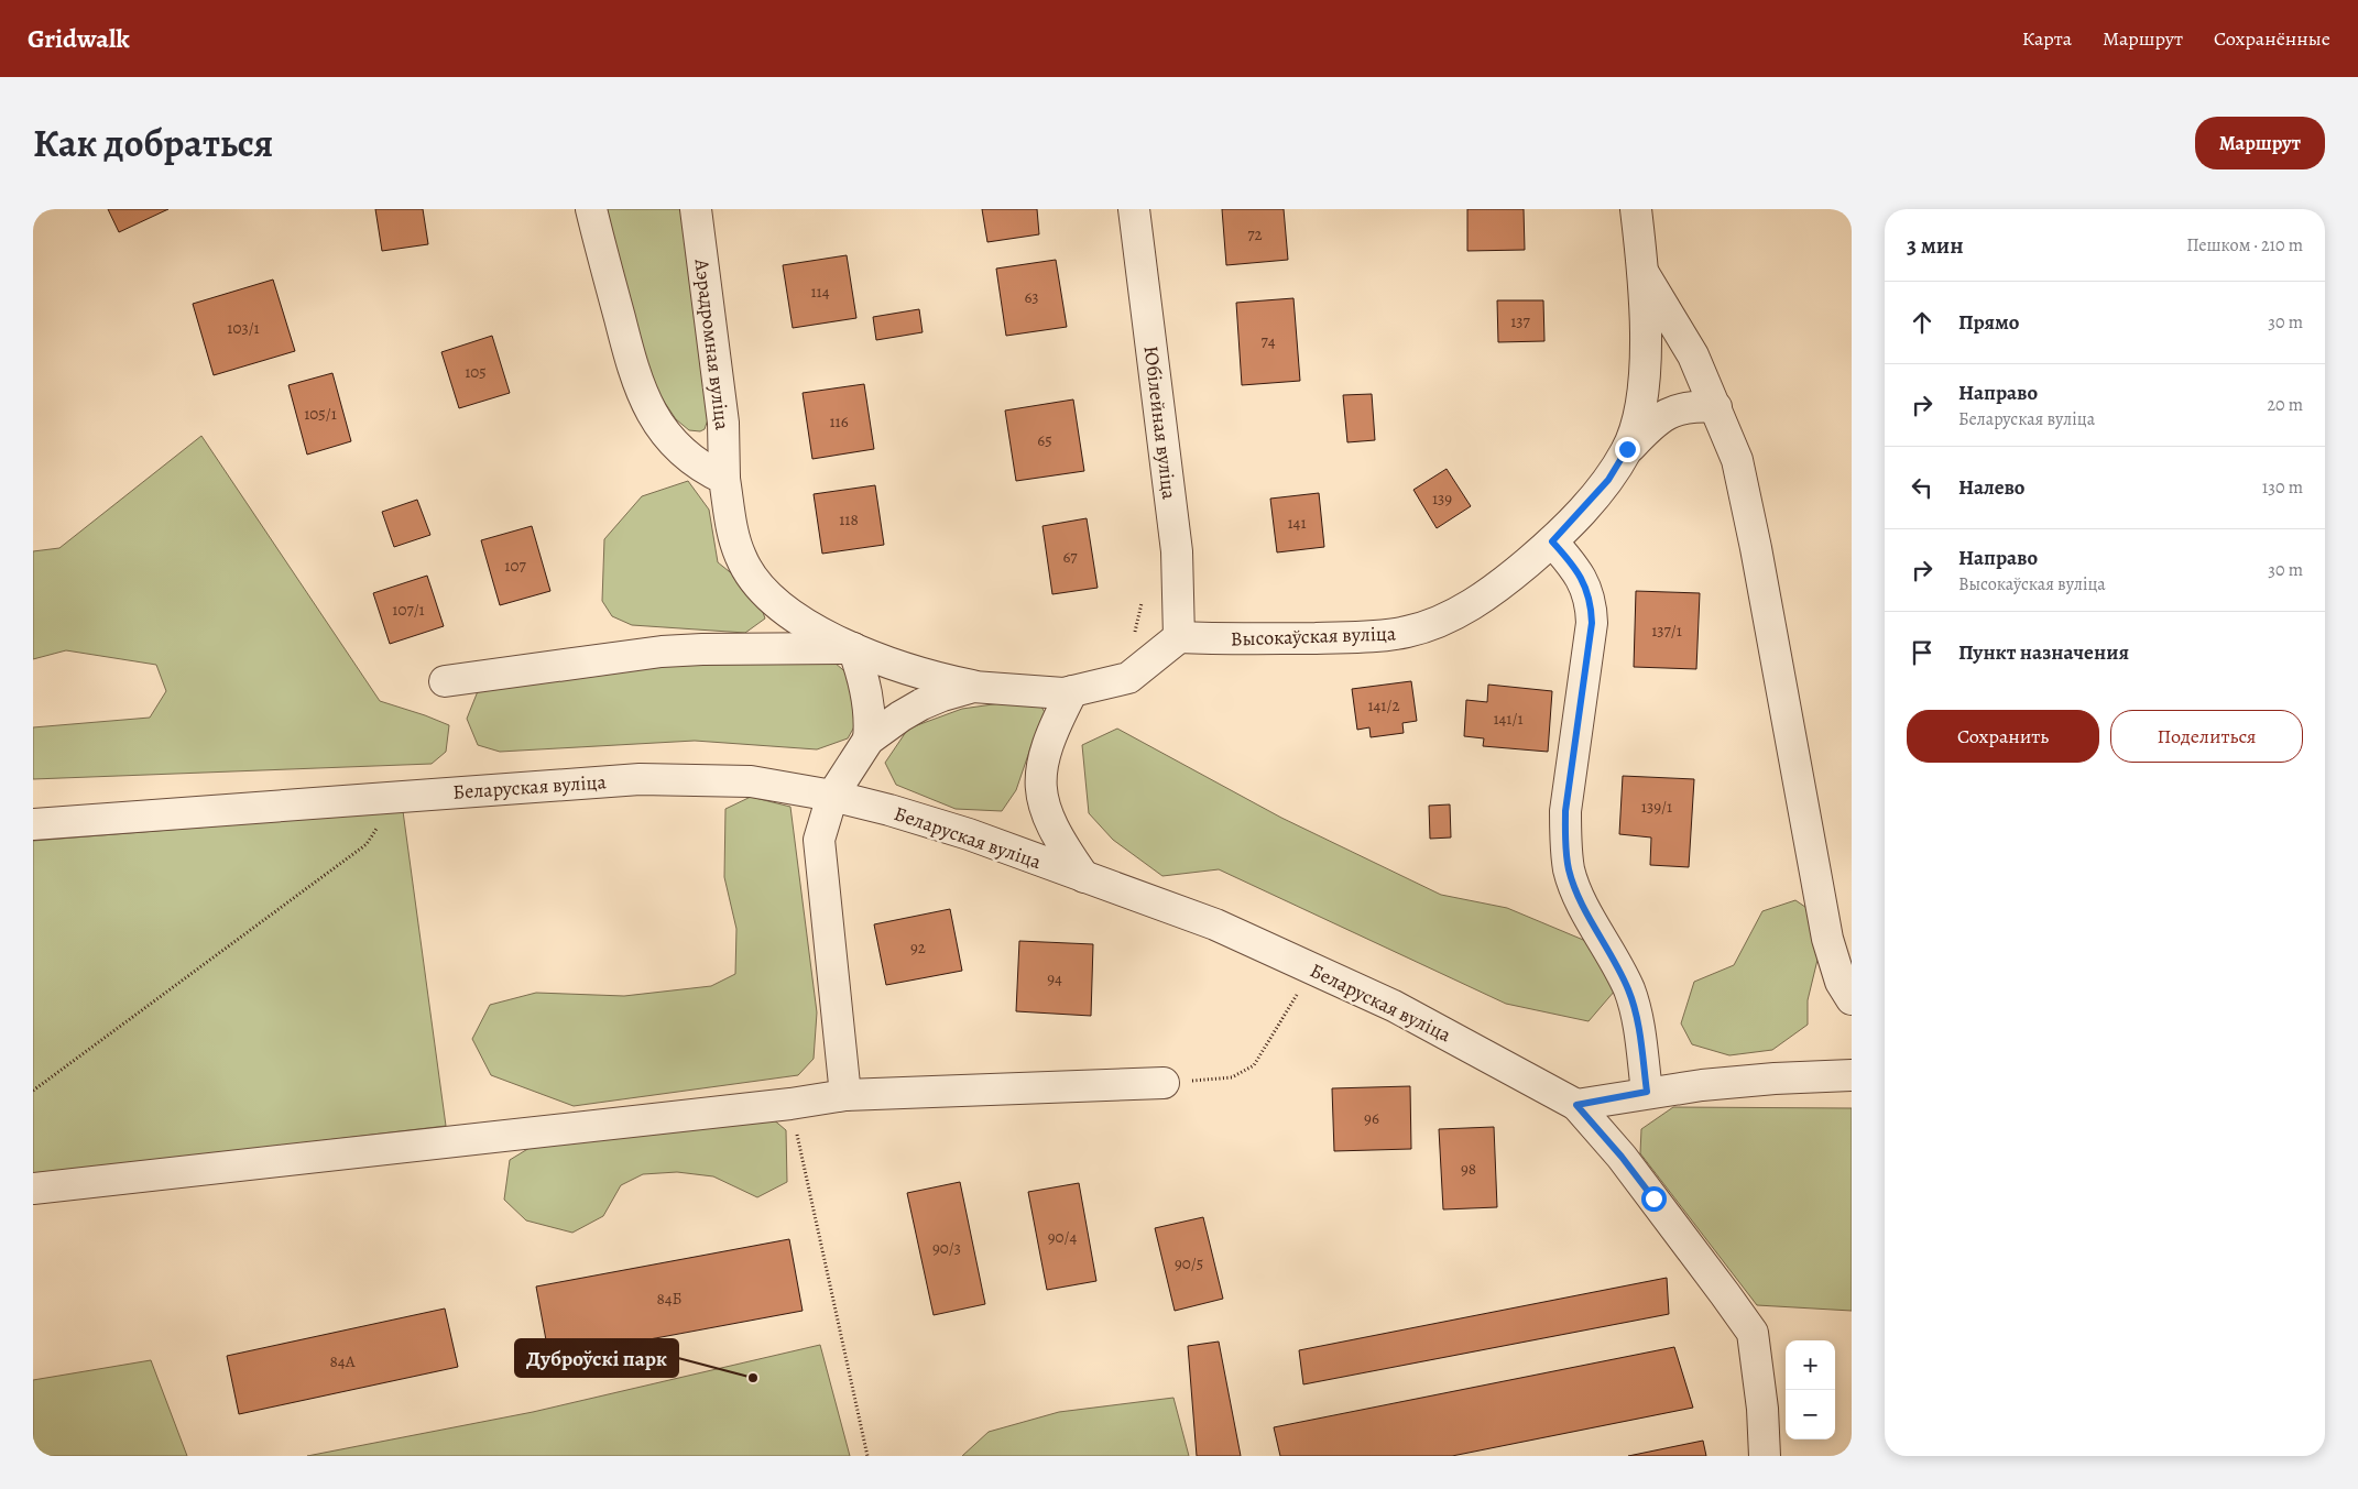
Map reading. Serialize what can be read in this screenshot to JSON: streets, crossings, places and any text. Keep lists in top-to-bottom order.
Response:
{
  "streets": {
    "street": [
      "Аэрадромная вуліца",
      "Юбілейная вуліца",
      "Высокаўская вуліца",
      "Беларуская вуліца"
    ]
  },
  "crossings": [
    ["Юбілейная вуліца", "Высокаўская вуліца"]
  ],
  "places": ["Дуброўскі парк"],
  "house_numbers": [
    "72",
    "114",
    "63",
    "137",
    "103/1",
    "74",
    "105",
    "105/1",
    "116",
    "65",
    "139",
    "118",
    "141",
    "67",
    "107",
    "107/1",
    "137/1",
    "141/2",
    "141/1",
    "139/1",
    "92",
    "94",
    "96",
    "98",
    "90/4",
    "90/3",
    "90/5",
    "84Б",
    "84А"
  ],
  "page": {
    "header": "Gridwalk",
    "nav": ["Карта", "Маршрут", "Сохранённые"],
    "title": "Как добраться",
    "buttons": [
      "Маршрут",
      ["Сохранить", "Поделиться"]
    ],
    "heading": ["3 мин", "Пешком · 210 m"],
    "list": [
      ["Прямо", "30 m"],
      ["Направо", "Беларуская вуліца", "20 m"],
      ["Налево", "130 m"],
      ["Направо", "Высокаўская вуліца", "30 m"],
      "Пункт назначения"
    ],
    "map_buttons": ["+", "−"]
  }
}
